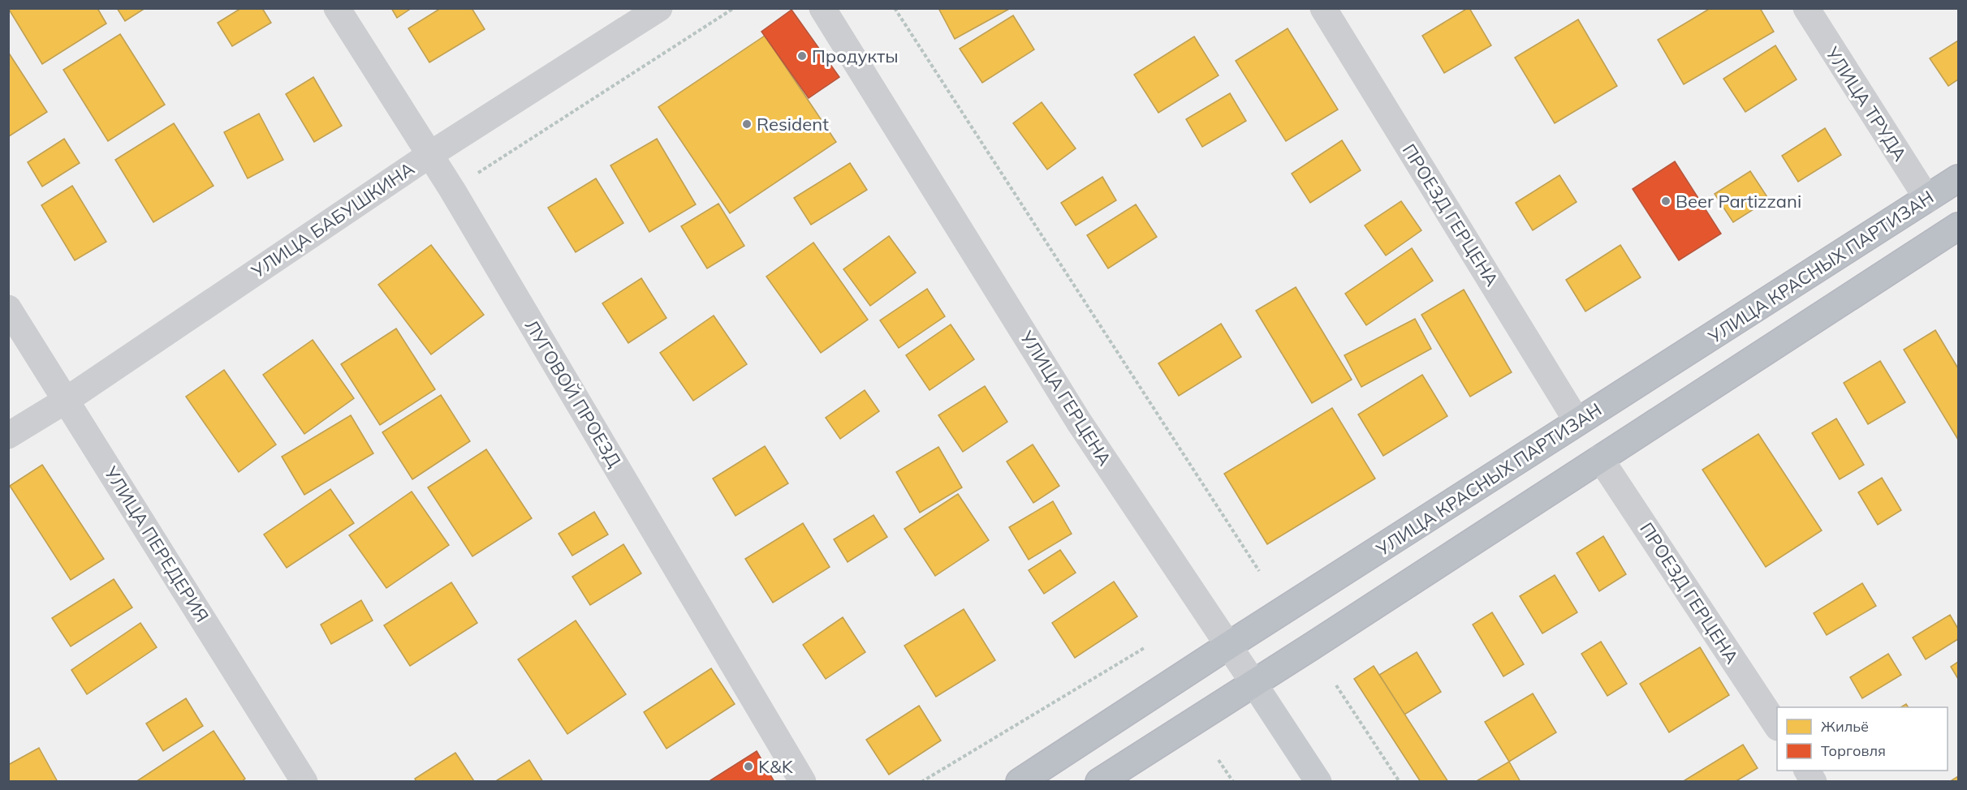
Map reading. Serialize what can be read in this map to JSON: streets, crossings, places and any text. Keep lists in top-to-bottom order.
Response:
{
  "streets": {
    "highway": ["УЛИЦА КРАСНЫХ ПАРТИЗАН"],
    "main road": ["УЛИЦА ГЕРЦЕНА"],
    "street": [
      "УЛИЦА ТРУДА",
      "ПРОЕЗД ГЕРЦЕНА",
      "УЛИЦА БАБУШКИНА",
      "ЛУГОВОЙ ПРОЕЗД",
      "УЛИЦА ПЕРЕДЕРИЯ"
    ]
  },
  "crossings": [
    ["УЛИЦА ТРУДА", "УЛИЦА КРАСНЫХ ПАРТИЗАН"],
    ["ПРОЕЗД ГЕРЦЕНА", "УЛИЦА КРАСНЫХ ПАРТИЗАН"],
    ["УЛИЦА БАБУШКИНА", "ЛУГОВОЙ ПРОЕЗД"],
    ["УЛИЦА БАБУШКИНА", "УЛИЦА ПЕРЕДЕРИЯ"],
    ["УЛИЦА КРАСНЫХ ПАРТИЗАН", "УЛИЦА ГЕРЦЕНА"]
  ],
  "places": [
    "Продукты",
    "Resident",
    "Beer Partizzani",
    "K&K"
  ],
  "legend": ["Жильё", "Торговля"]
}
